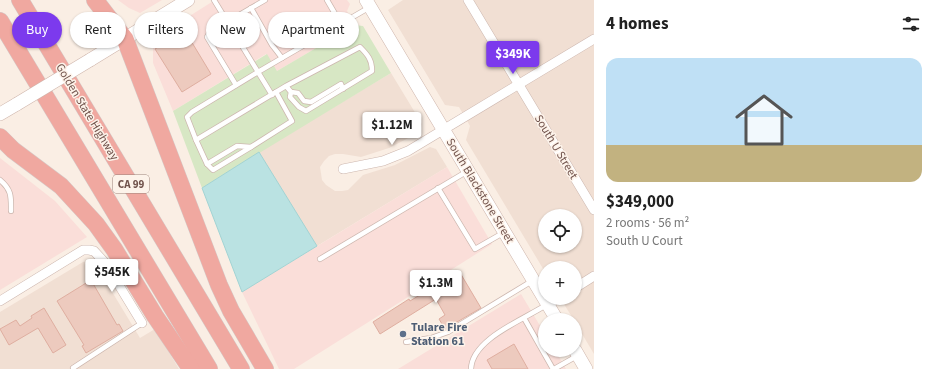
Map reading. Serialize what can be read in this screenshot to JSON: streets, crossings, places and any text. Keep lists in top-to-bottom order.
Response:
{
  "streets": {
    "highway": ["Golden State Highway", "CA 99"],
    "main road": ["South Blackstone Street"],
    "street": ["South U Street"]
  },
  "places": ["Tulare Fire Station 61"],
  "page": {
    "heading": "4 homes",
    "chip": [
      "Buy",
      "Rent",
      "Filters",
      "New",
      "Apartment"
    ],
    "price": [
      "$349K",
      "$1.12M",
      "$545K",
      "$1.3M"
    ],
    "list": [
      {
        "name": "$349,000",
        "note": "2 rooms · 56 m² · South U Court"
      }
    ],
    "map_buttons": ["+", "−"]
  }
}
